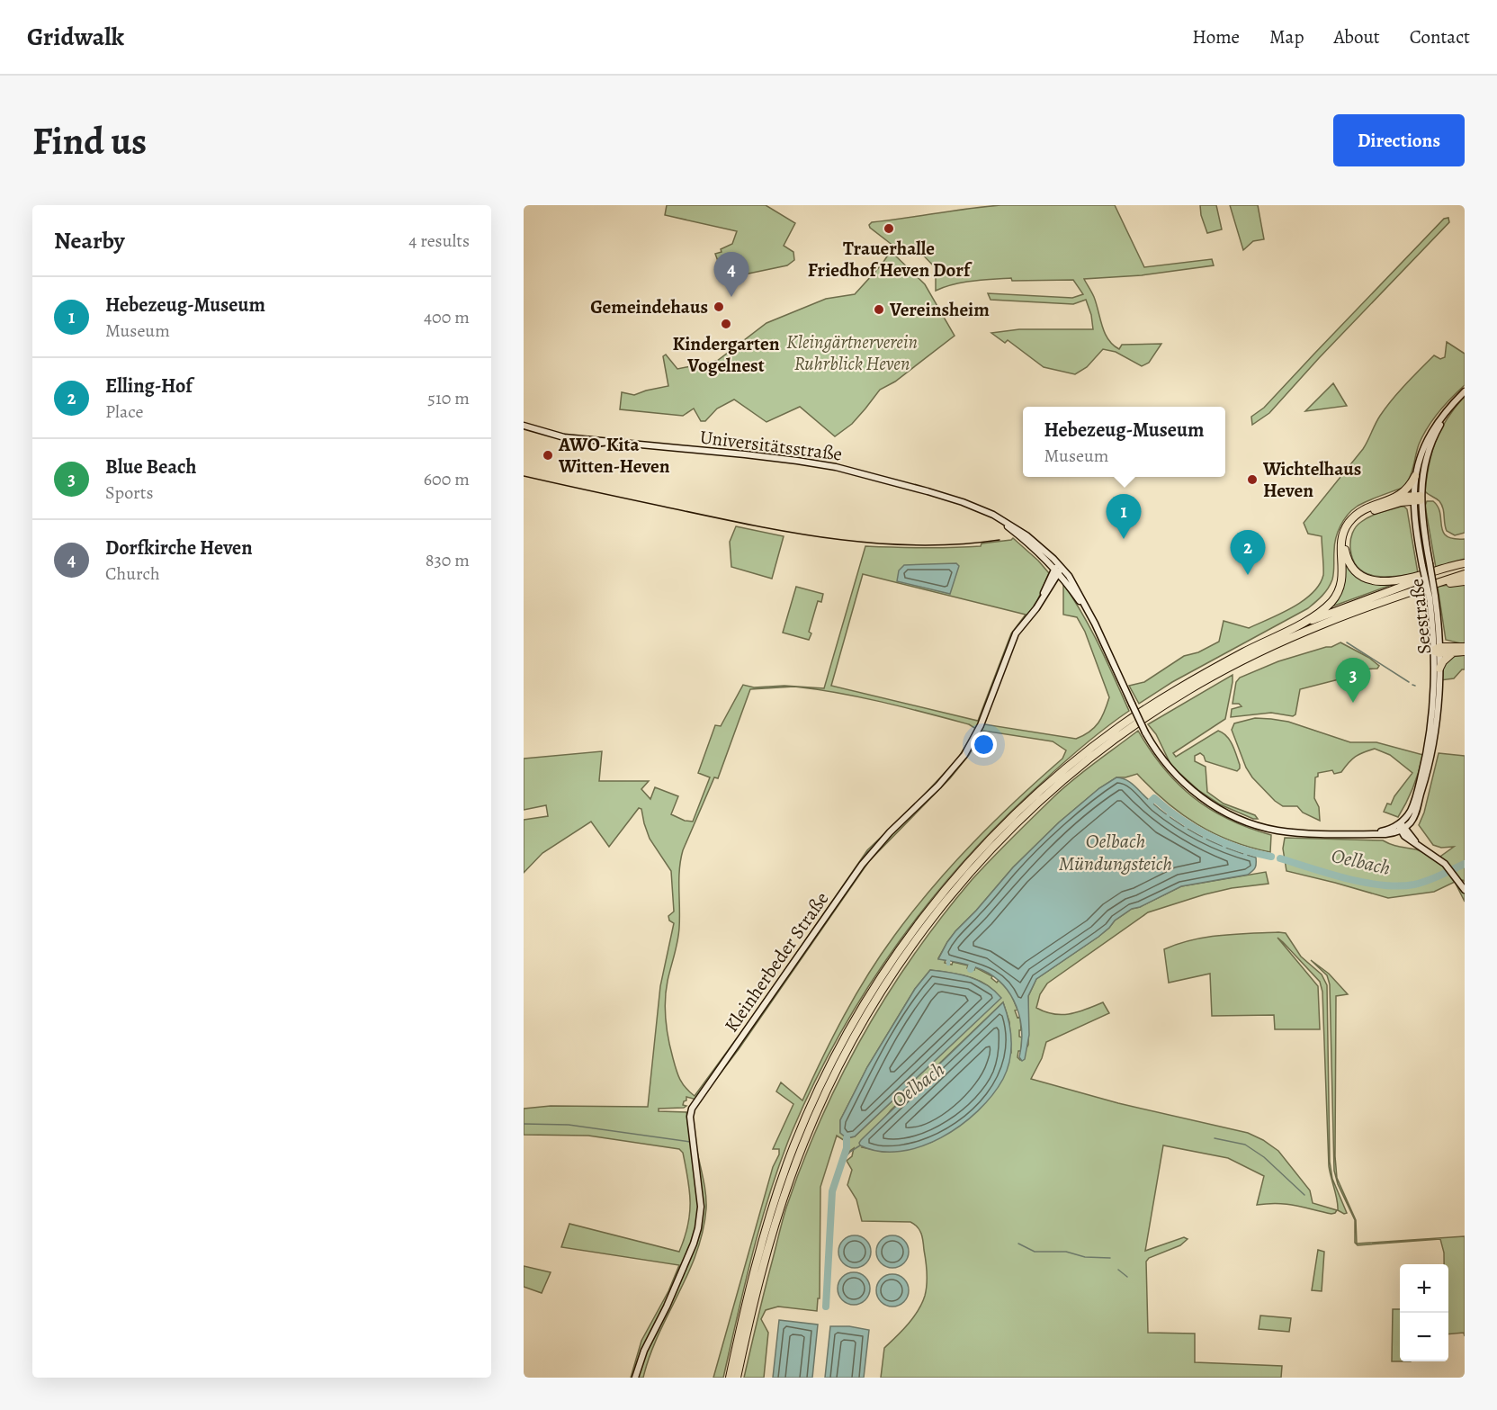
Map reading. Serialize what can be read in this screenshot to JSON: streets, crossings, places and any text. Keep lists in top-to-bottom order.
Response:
{
  "streets": {
    "street": ["Universitätsstraße", "Seestraße", "Kleinherbeder Straße"]
  },
  "crossings": [
    ["Universitätsstraße", "Seestraße"],
    ["Universitätsstraße", "Kleinherbeder Straße"]
  ],
  "water": ["Oelbach Mündungsteich", "Oelbach"],
  "parks": ["Kleingärtnerverein Ruhrblick Heven"],
  "places": [
    "Trauerhalle Friedhof Heven Dorf",
    "Gemeindehaus",
    "Vereinsheim",
    "Kindergarten Vogelnest",
    "AWO-Kita Witten-Heven",
    "Wichtelhaus Heven"
  ],
  "page": {
    "header": "Gridwalk",
    "nav": [
      "Home",
      "Map",
      "About",
      "Contact"
    ],
    "buttons": "Directions",
    "title": "Find us",
    "heading": ["Nearby", "4 results"],
    "pins": [
      "4",
      "1",
      "2",
      "3"
    ],
    "list": [
      {
        "mark": "1",
        "name": "Hebezeug-Museum",
        "note": "Museum",
        "value": "400 m"
      },
      {
        "mark": "2",
        "name": "Elling-Hof",
        "note": "Place",
        "value": "510 m"
      },
      {
        "mark": "3",
        "name": "Blue Beach",
        "note": "Sports",
        "value": "600 m"
      },
      {
        "mark": "4",
        "name": "Dorfkirche Heven",
        "note": "Church",
        "value": "830 m"
      }
    ],
    "popup": ["Hebezeug-Museum", "Museum"],
    "map_buttons": ["+", "−"]
  }
}
